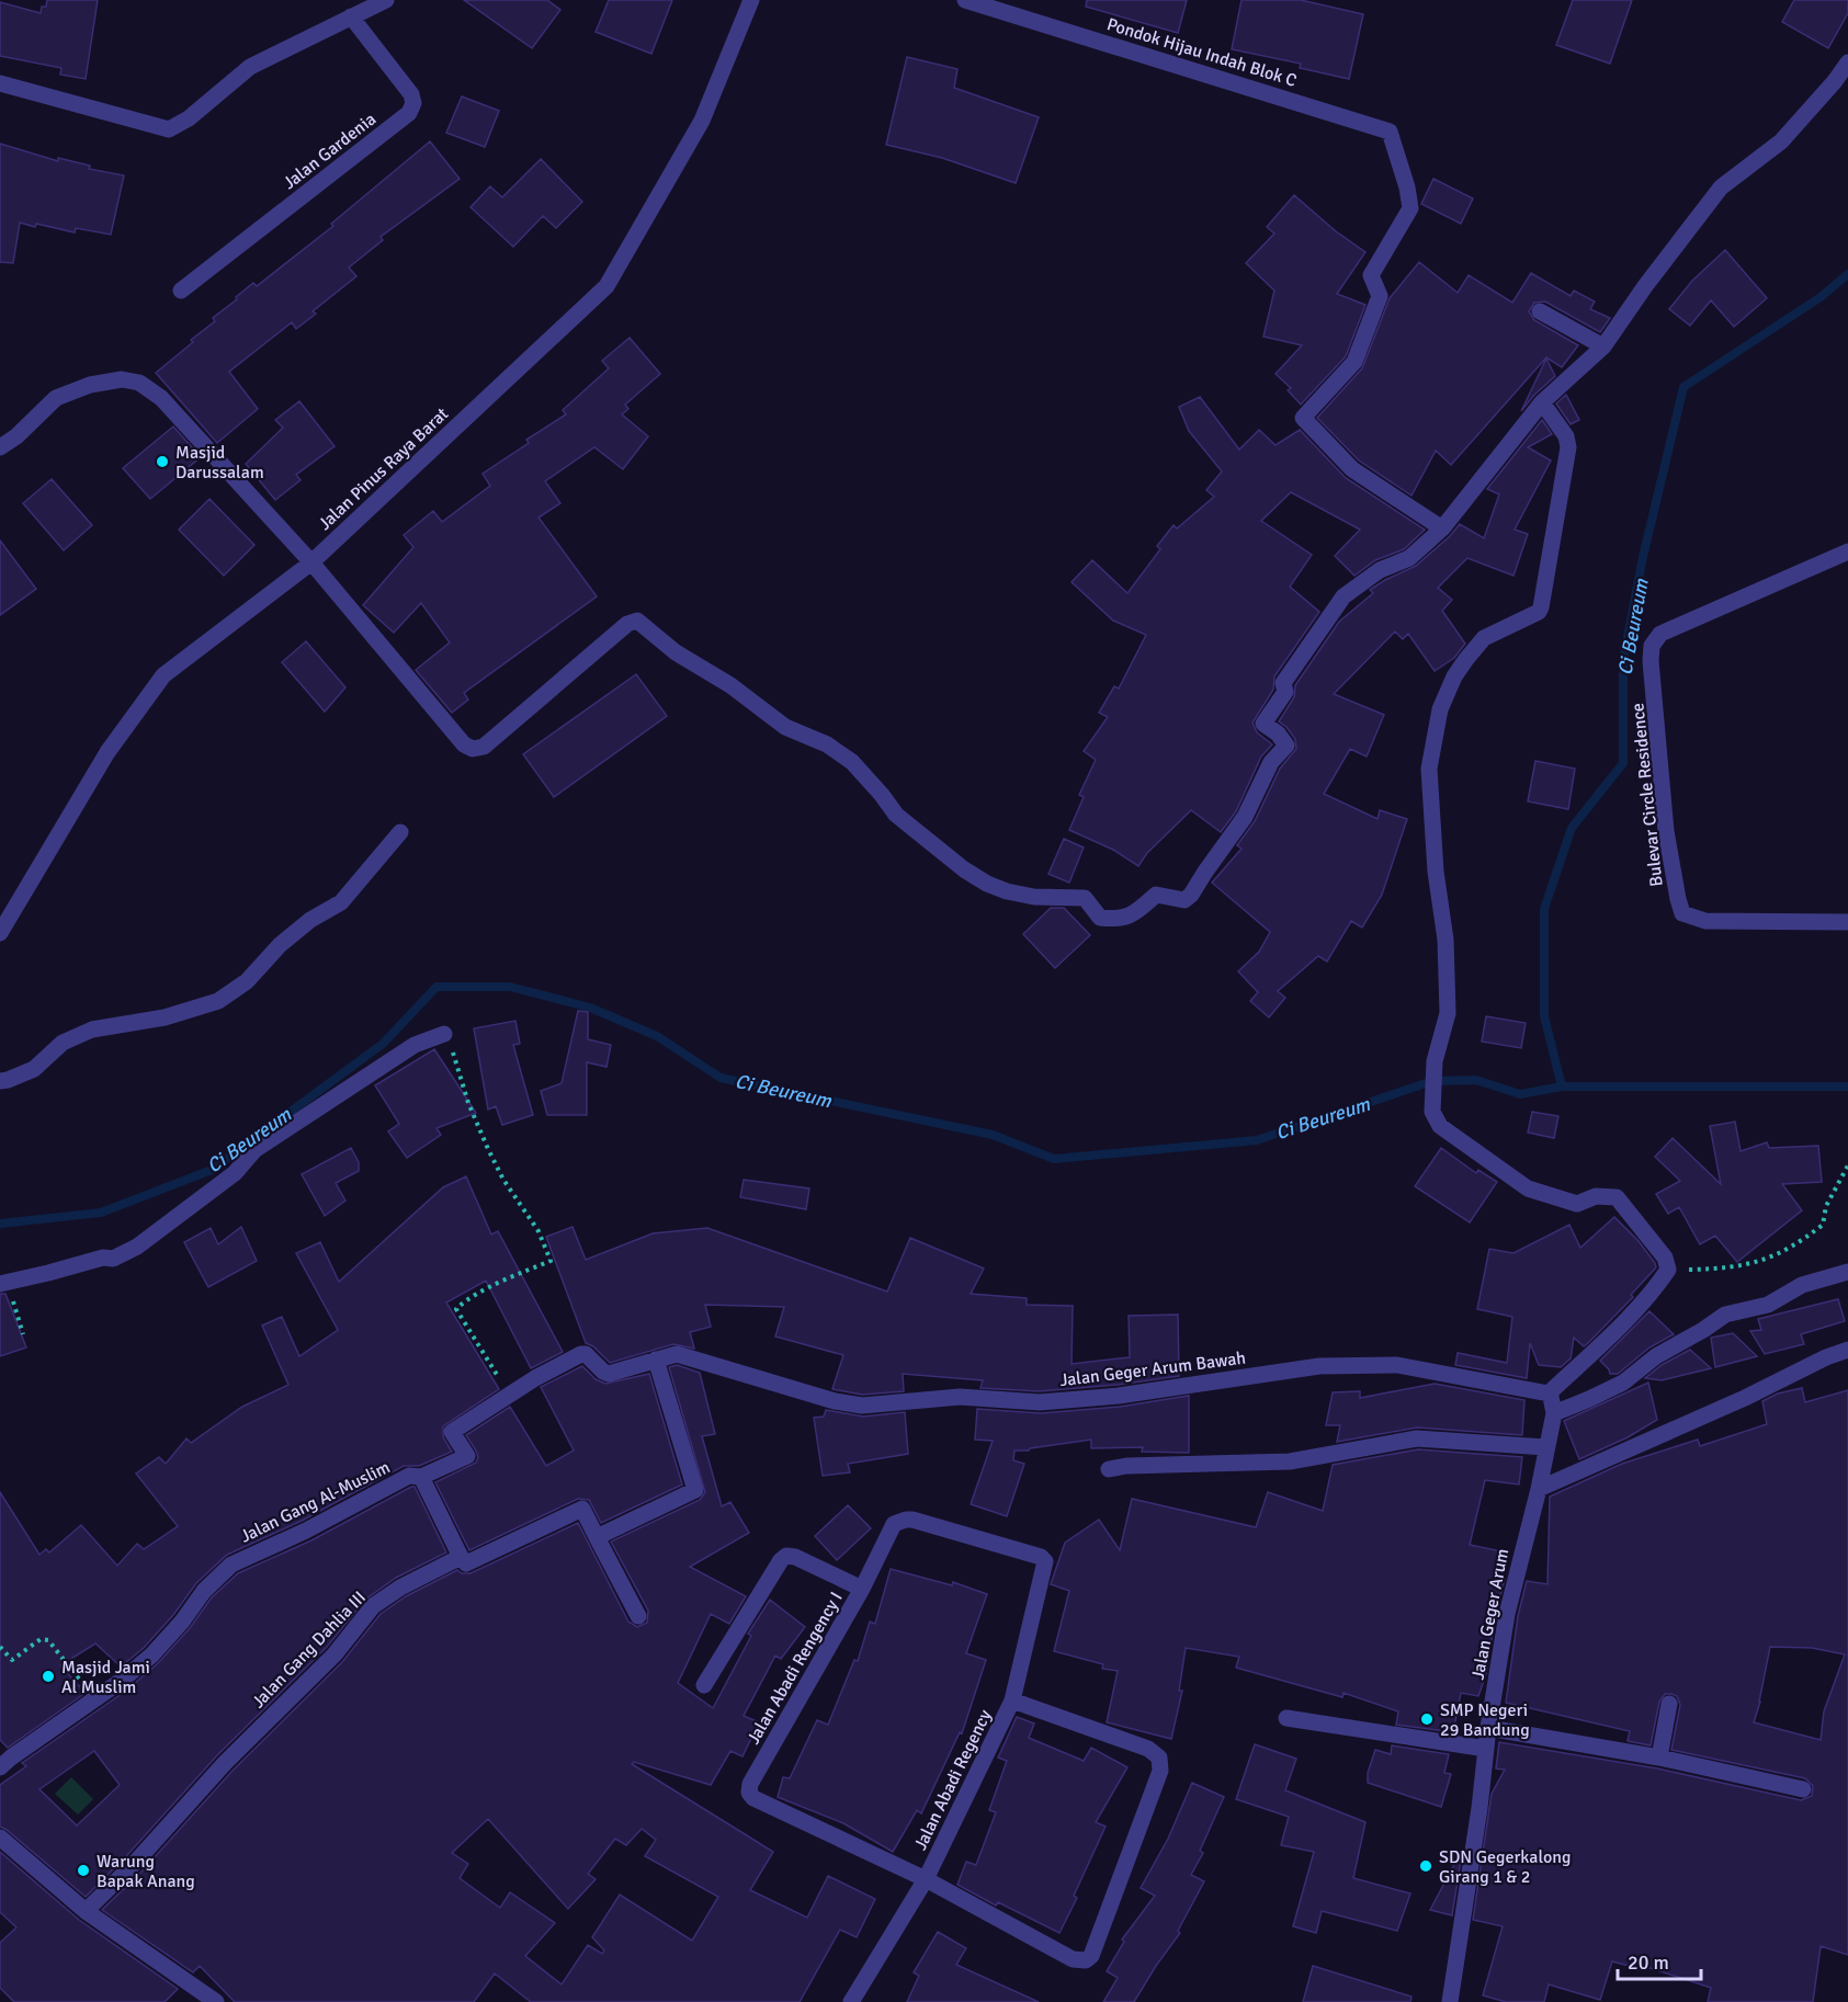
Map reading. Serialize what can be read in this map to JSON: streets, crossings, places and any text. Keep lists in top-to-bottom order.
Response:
{
  "streets": {
    "street": [
      "Pondok Hijau Indah Blok C",
      "Jalan Gardenia",
      "Jalan Pinus Raya Barat",
      "Bulevar Circle Residence",
      "Jalan Geger Arum Bawah",
      "Jalan Gang Al-Muslim",
      "Jalan Geger Arum",
      "Jalan Gang Dahlia III",
      "Jalan Abadi Rengency I",
      "Jalan Abadi Regency"
    ]
  },
  "crossings": [
    ["Jalan Geger Arum Bawah", "Jalan Gang Al-Muslim"],
    ["Jalan Geger Arum Bawah", "Jalan Geger Arum"],
    ["Jalan Abadi Rengency I", "Jalan Abadi Regency"]
  ],
  "water": ["Ci Beureum"],
  "places": [
    "Masjid Darussalam",
    "Masjid Jami Al Muslim",
    "SMP Negeri 29 Bandung",
    "SDN Gegerkalong Girang 1 & 2",
    "Warung Bapak Anang"
  ],
  "scale_bar": "20 m"
}
